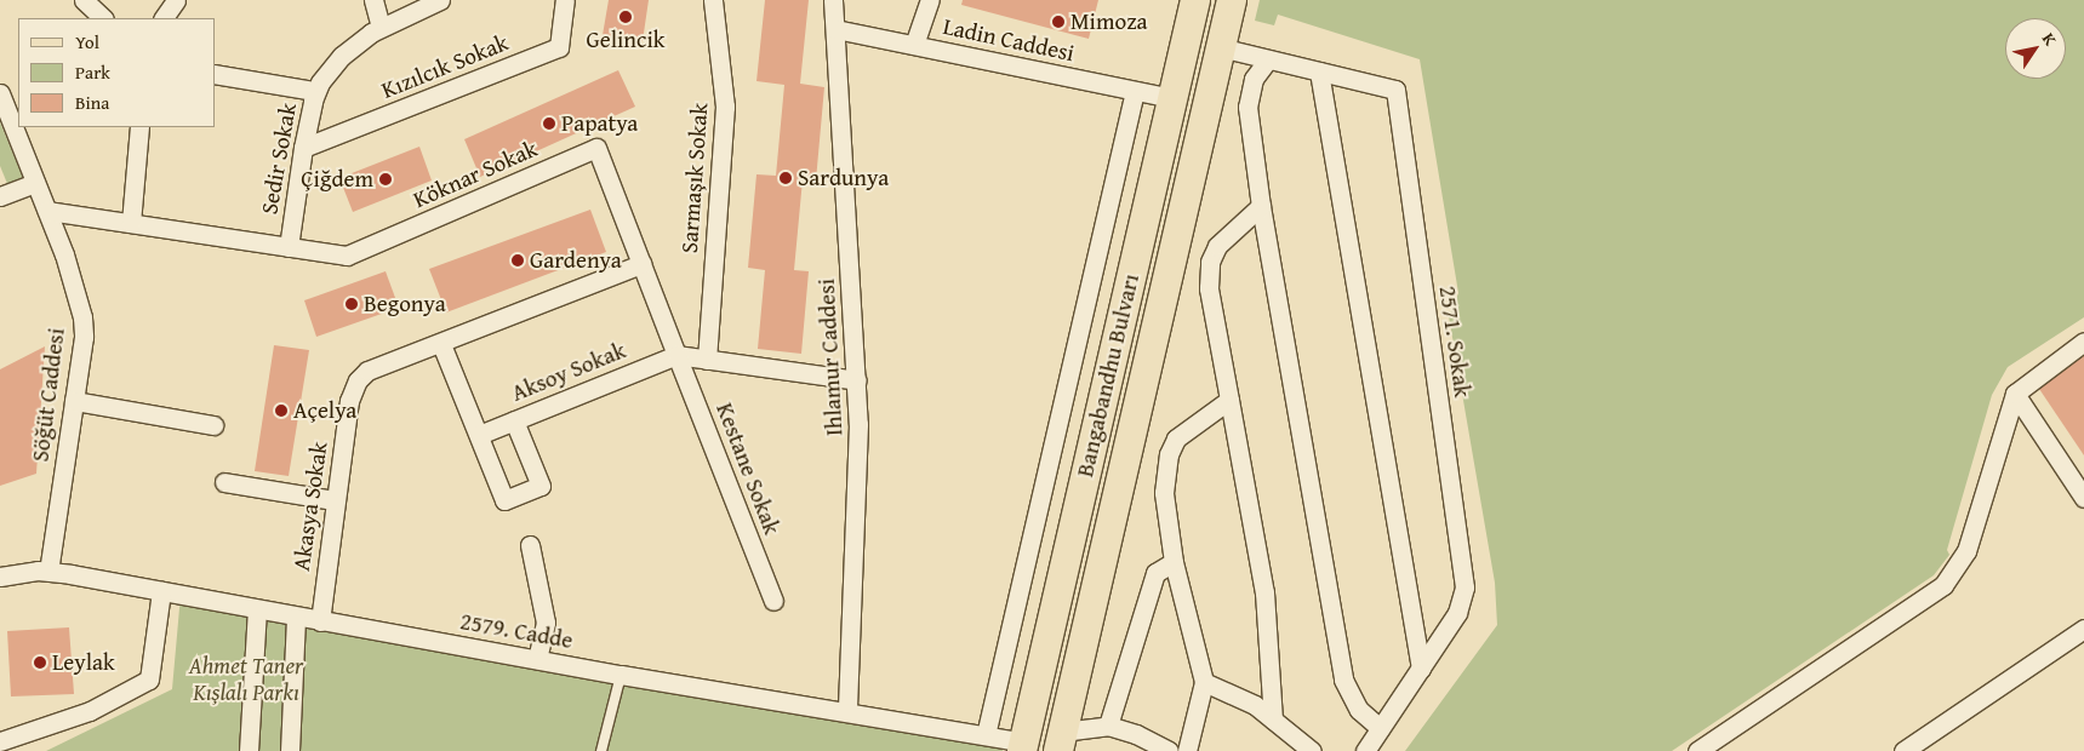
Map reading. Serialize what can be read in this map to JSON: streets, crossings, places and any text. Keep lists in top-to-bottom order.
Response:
{
  "streets": {
    "main road": ["Bangabandhu Bulvarı"],
    "street": [
      "Ladin Caddesi",
      "Kızılcık Sokak",
      "Sedir Sokak",
      "Köknar Sokak",
      "Sarmaşık Sokak",
      "2571. Sokak",
      "Ihlamur Caddesi",
      "Aksoy Sokak",
      "Söğüt Caddesi",
      "Kestane Sokak",
      "Akasya Sokak",
      "2579. Cadde"
    ]
  },
  "crossings": [
    ["Ladin Caddesi", "Ihlamur Caddesi"],
    ["Ladin Caddesi", "Bangabandhu Bulvarı"],
    ["Kızılcık Sokak", "Sedir Sokak"],
    ["Sedir Sokak", "Köknar Sokak"],
    ["Köknar Sokak", "Aksoy Sokak"],
    ["Köknar Sokak", "Söğüt Caddesi"],
    ["Köknar Sokak", "Kestane Sokak"],
    ["Köknar Sokak", "Akasya Sokak"],
    ["2571. Sokak", "Bangabandhu Bulvarı"],
    ["Ihlamur Caddesi", "2579. Cadde"],
    ["Aksoy Sokak", "Kestane Sokak"],
    ["Bangabandhu Bulvarı", "2579. Cadde"],
    ["Söğüt Caddesi", "2579. Cadde"],
    ["Akasya Sokak", "2579. Cadde"]
  ],
  "parks": ["Ahmet Taner Kışlalı Parkı"],
  "places": [
    "Gelincik",
    "Mimoza",
    "Papatya",
    "Sardunya",
    "Çiğdem",
    "Gardenya",
    "Begonya",
    "Açelya",
    "Leylak"
  ],
  "legend": ["Yol", "Park", "Bina"],
  "north": "top right"
}
